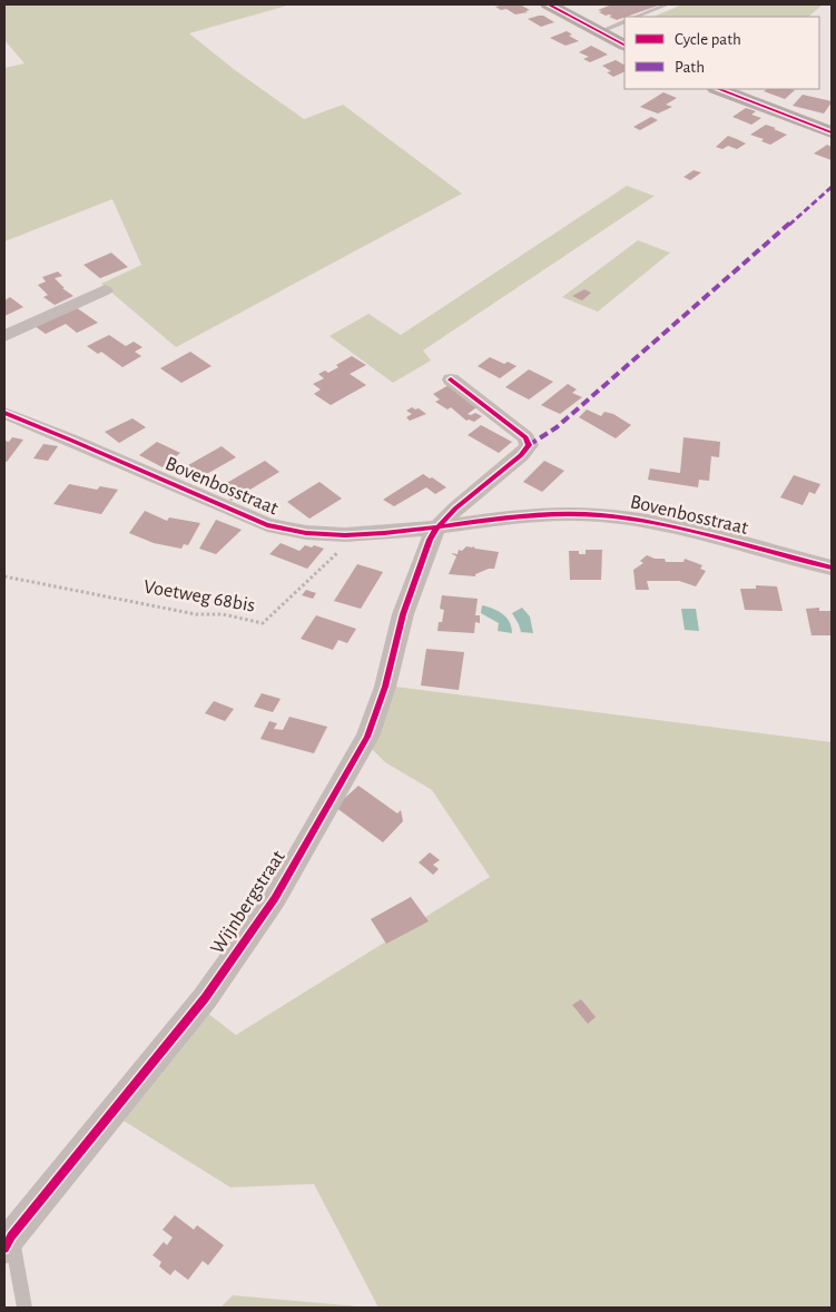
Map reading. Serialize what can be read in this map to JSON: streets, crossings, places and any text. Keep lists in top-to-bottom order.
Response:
{
  "streets": {
    "street": ["Bovenbosstraat", "Wijnbergstraat"],
    "path": ["Voetweg 68bis"]
  },
  "crossings": [
    ["Bovenbosstraat", "Voetweg 68bis"],
    ["Bovenbosstraat", "Wijnbergstraat"]
  ],
  "legend": ["Cycle path", "Path"]
}
